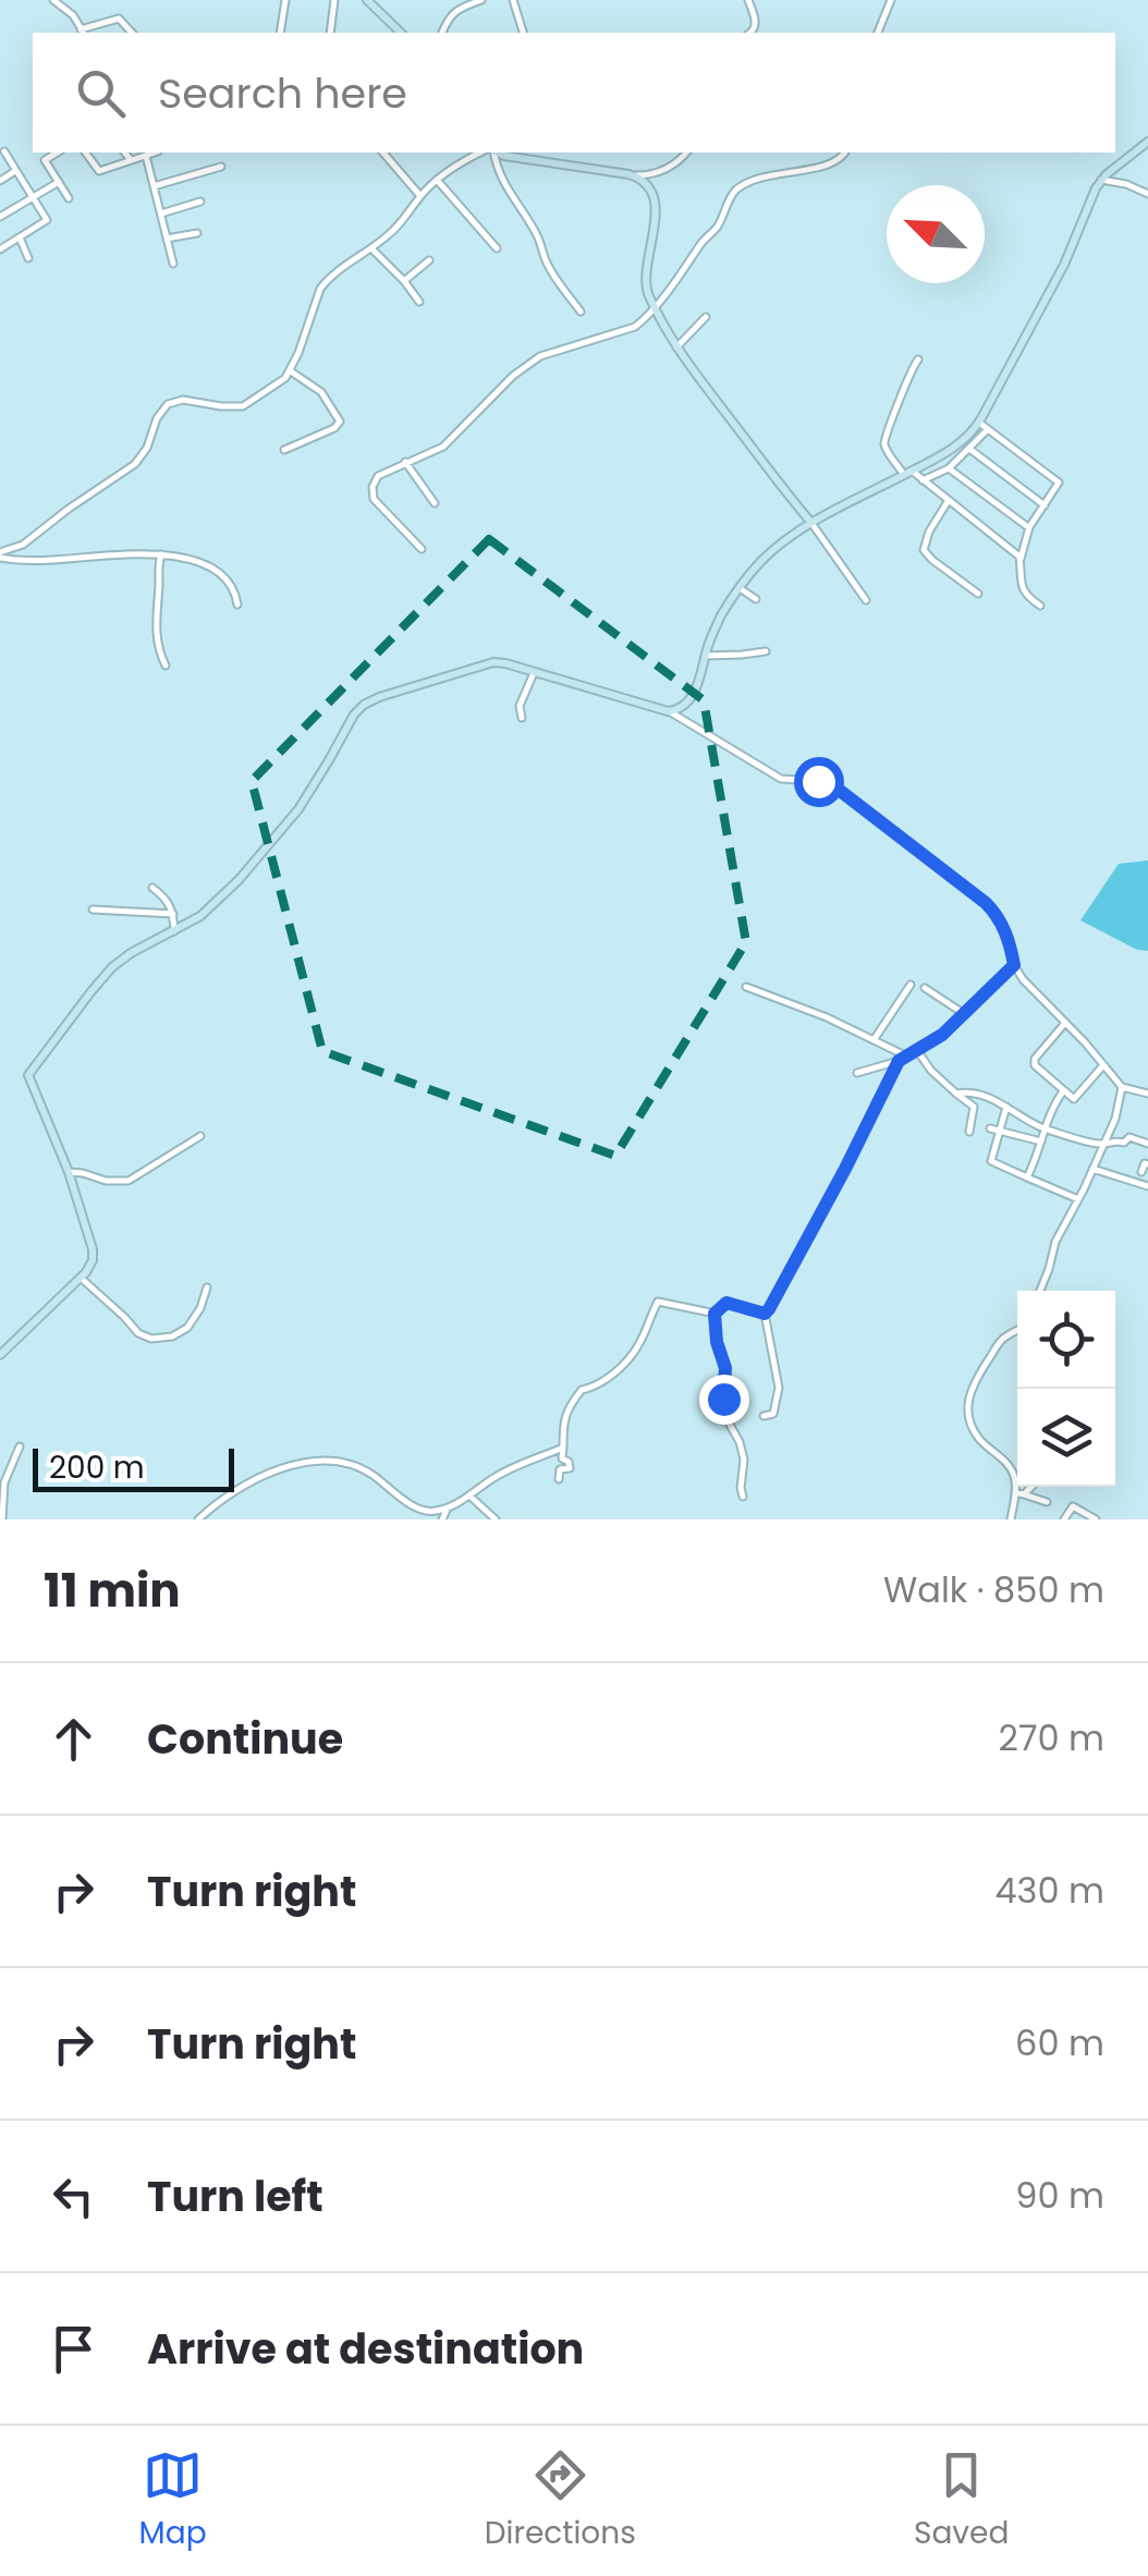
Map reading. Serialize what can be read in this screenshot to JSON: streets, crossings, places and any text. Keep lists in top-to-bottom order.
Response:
{
  "scale_bar": "200 m",
  "north": "top left",
  "page": {
    "search": "Search here",
    "scale": "200 m",
    "heading": ["11 min", "Walk · 850 m"],
    "list": [
      ["Continue", "270 m"],
      ["Turn right", "430 m"],
      ["Turn right", "60 m"],
      ["Turn left", "90 m"],
      "Arrive at destination"
    ],
    "nav": ["Map", "Directions", "Saved"]
  }
}
